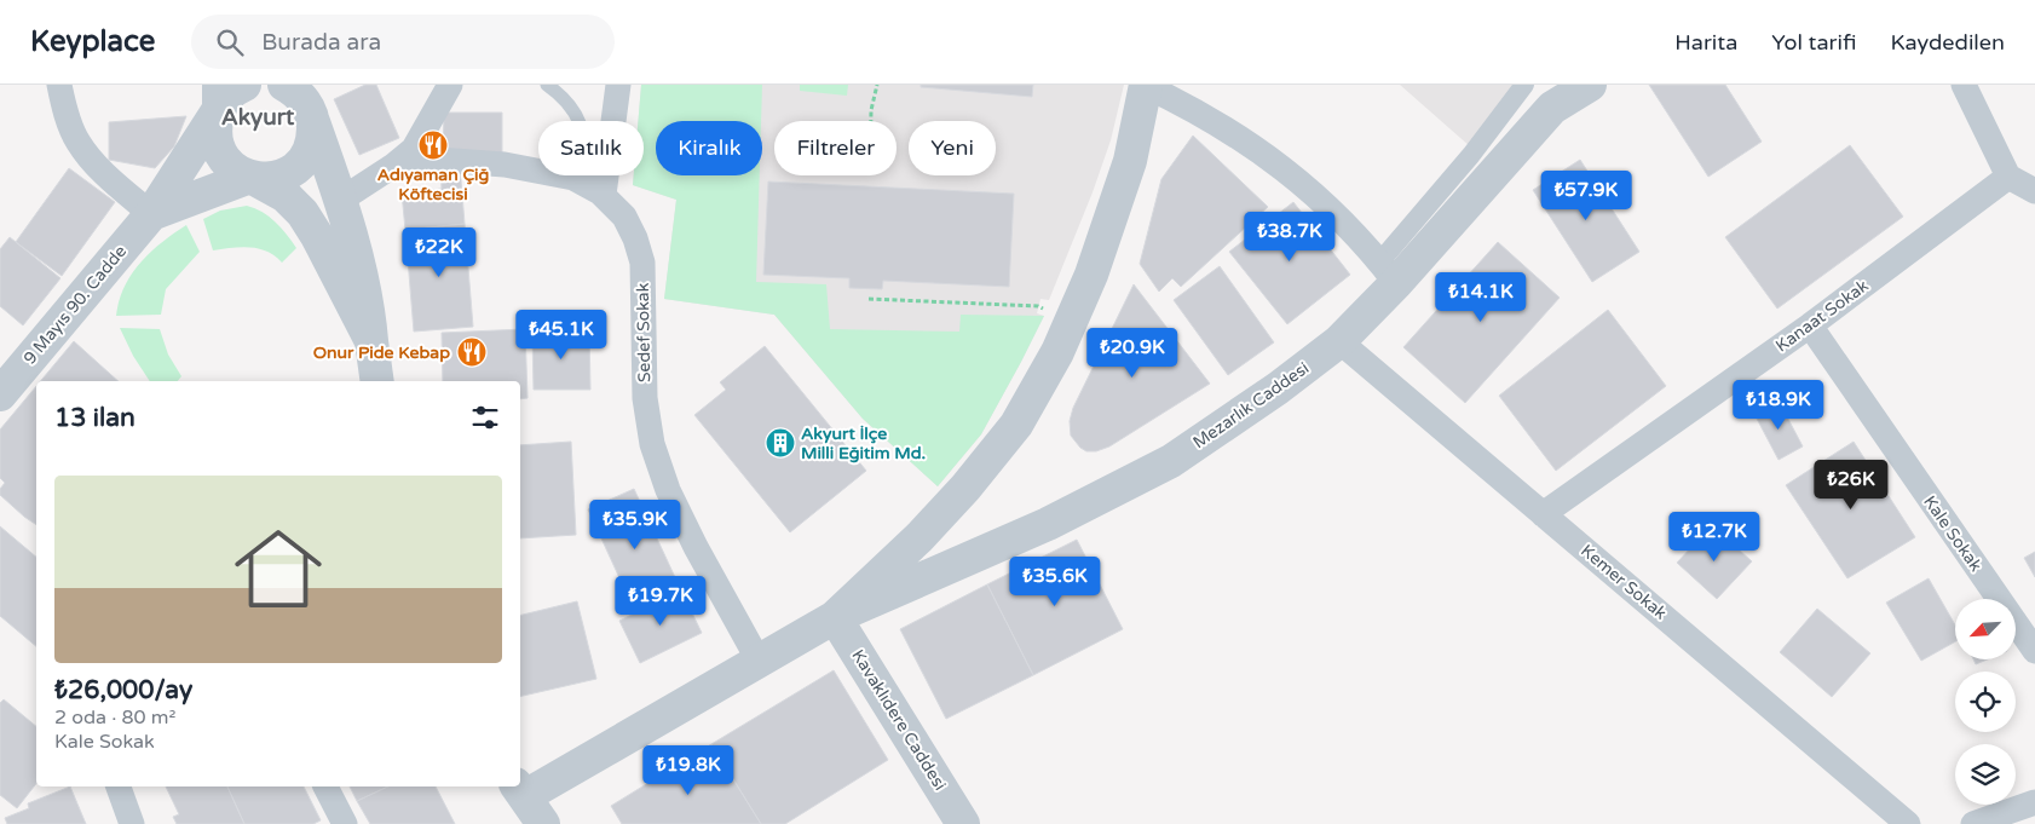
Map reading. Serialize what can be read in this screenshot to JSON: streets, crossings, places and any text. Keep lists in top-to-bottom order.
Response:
{
  "streets": {
    "street": [
      "9 Mayıs 90. Cadde",
      "Kanaat Sokak",
      "Sedef Sokak",
      "Mezarlık Caddesi",
      "Kale Sokak",
      "Kemer Sokak",
      "Kavaklıdere Caddesi"
    ]
  },
  "crossings": [
    ["Kanaat Sokak", "Kale Sokak"],
    ["Kanaat Sokak", "Kemer Sokak"],
    ["Mezarlık Caddesi", "Kemer Sokak"],
    ["Mezarlık Caddesi", "Kavaklıdere Caddesi"]
  ],
  "districts": ["Akyurt"],
  "places": {
    "restaurant": ["Adıyaman Çiğ Köftecisi", "Onur Pide Kebap"],
    "building": ["Akyurt İlçe Milli Eğitim Md."]
  },
  "north": "bottom left",
  "page": {
    "header": "Keyplace",
    "search": "Burada ara",
    "nav": ["Harita", "Yol tarifi", "Kaydedilen"],
    "chip": [
      "Satılık",
      "Kiralık",
      "Filtreler",
      "Yeni"
    ],
    "price": [
      "₺57.9K",
      "₺38.7K",
      "₺22K",
      "₺14.1K",
      "₺45.1K",
      "₺20.9K",
      "₺18.9K",
      "₺26K",
      "₺35.9K",
      "₺12.7K",
      "₺35.6K",
      "₺19.7K",
      "₺19.8K"
    ],
    "heading": "13 ilan",
    "list": [
      {
        "name": "₺26,000/ay",
        "note": "2 oda · 80 m² · Kale Sokak"
      }
    ]
  }
}
